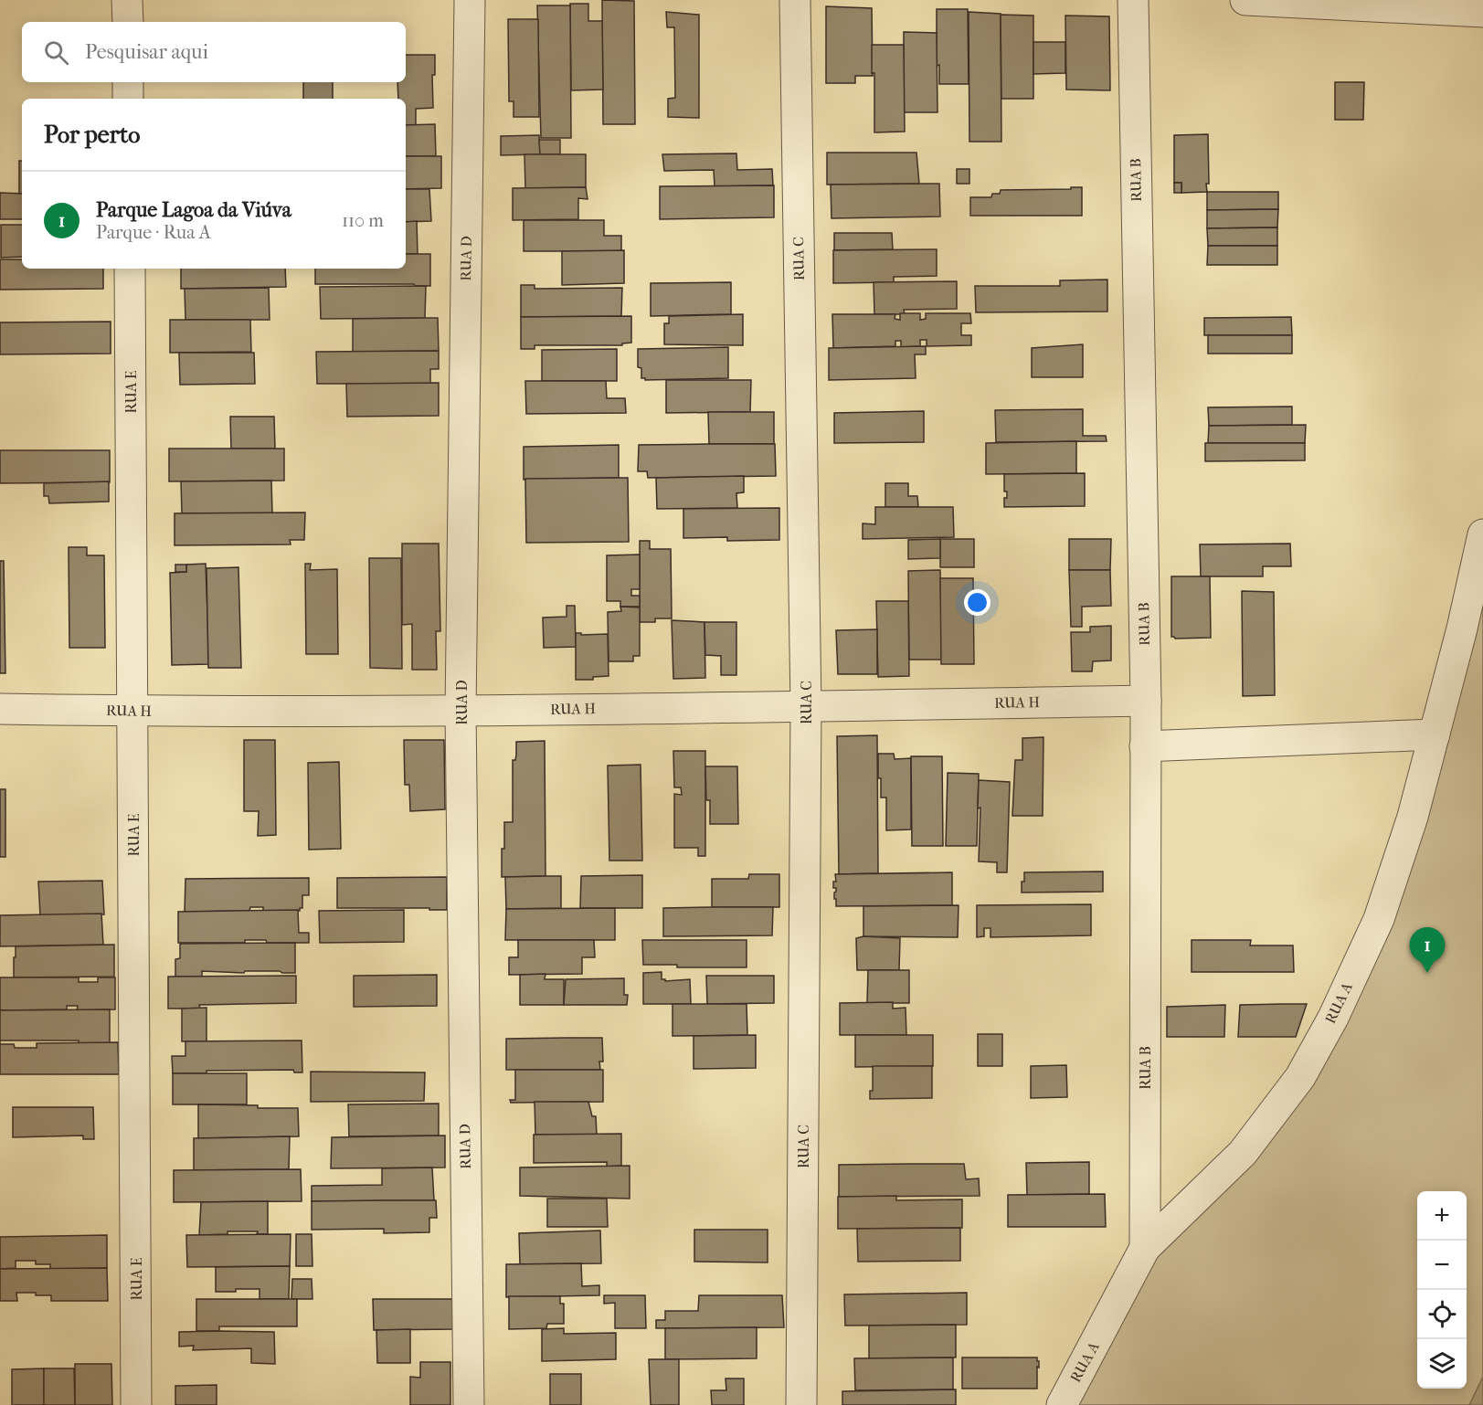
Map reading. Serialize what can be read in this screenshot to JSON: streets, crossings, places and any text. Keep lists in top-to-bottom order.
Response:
{
  "streets": {
    "street": [
      "RUA B",
      "RUA D",
      "RUA C",
      "RUA E",
      "RUA H",
      "RUA A"
    ]
  },
  "crossings": [
    ["RUA B", "RUA H"],
    ["RUA B", "RUA A"],
    ["RUA D", "RUA H"],
    ["RUA C", "RUA H"],
    ["RUA E", "RUA H"]
  ],
  "page": {
    "search": "Pesquisar aqui",
    "heading": "Por perto",
    "list": [
      {
        "mark": "1",
        "name": "Parque Lagoa da Viúva",
        "note": "Parque · Rua A",
        "value": "110 m"
      }
    ],
    "pins": "1",
    "map_buttons": ["+", "−"]
  }
}
